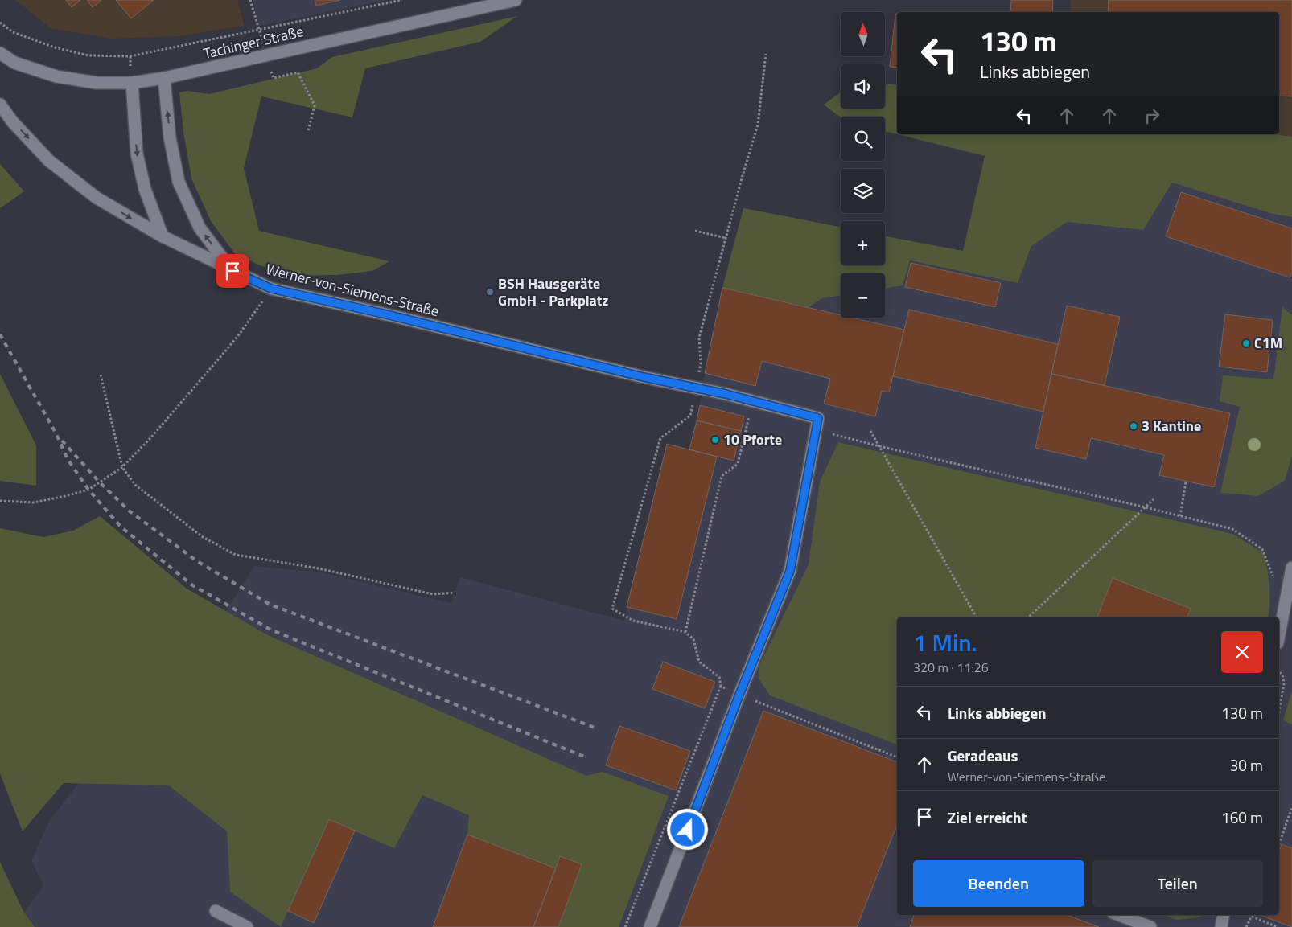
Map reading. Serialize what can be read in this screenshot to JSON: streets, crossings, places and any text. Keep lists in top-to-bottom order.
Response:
{
  "streets": {
    "street": ["Tachinger Straße", "Werner-von-Siemens-Straße"]
  },
  "places": [
    "BSH Hausgeräte GmbH - Parkplatz",
    "C1M",
    "3 Kantine",
    "10 Pforte"
  ],
  "north": "top",
  "page": {
    "map_buttons": ["+", "−"],
    "turn": ["130 m", "Links abbiegen"],
    "heading": ["1 Min.", "320 m · 11:26"],
    "list": [
      {
        "name": "Links abbiegen",
        "value": "130 m"
      },
      {
        "name": "Geradeaus",
        "note": "Werner-von-Siemens-Straße",
        "value": "30 m"
      },
      {
        "name": "Ziel erreicht",
        "value": "160 m"
      }
    ],
    "buttons": ["Beenden", "Teilen"]
  }
}
